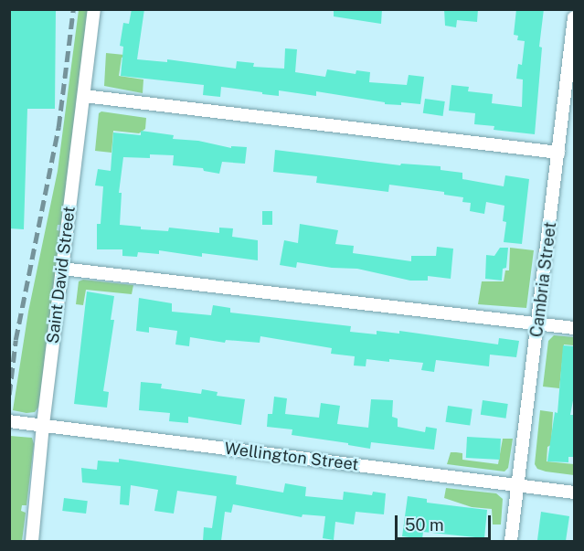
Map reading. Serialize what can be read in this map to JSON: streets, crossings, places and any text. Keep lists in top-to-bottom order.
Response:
{
  "streets": {
    "street": ["Saint David Street", "Cambria Street", "Wellington Street"]
  },
  "crossings": [
    ["Saint David Street", "Wellington Street"],
    ["Cambria Street", "Wellington Street"]
  ],
  "scale_bar": "50 m"
}
